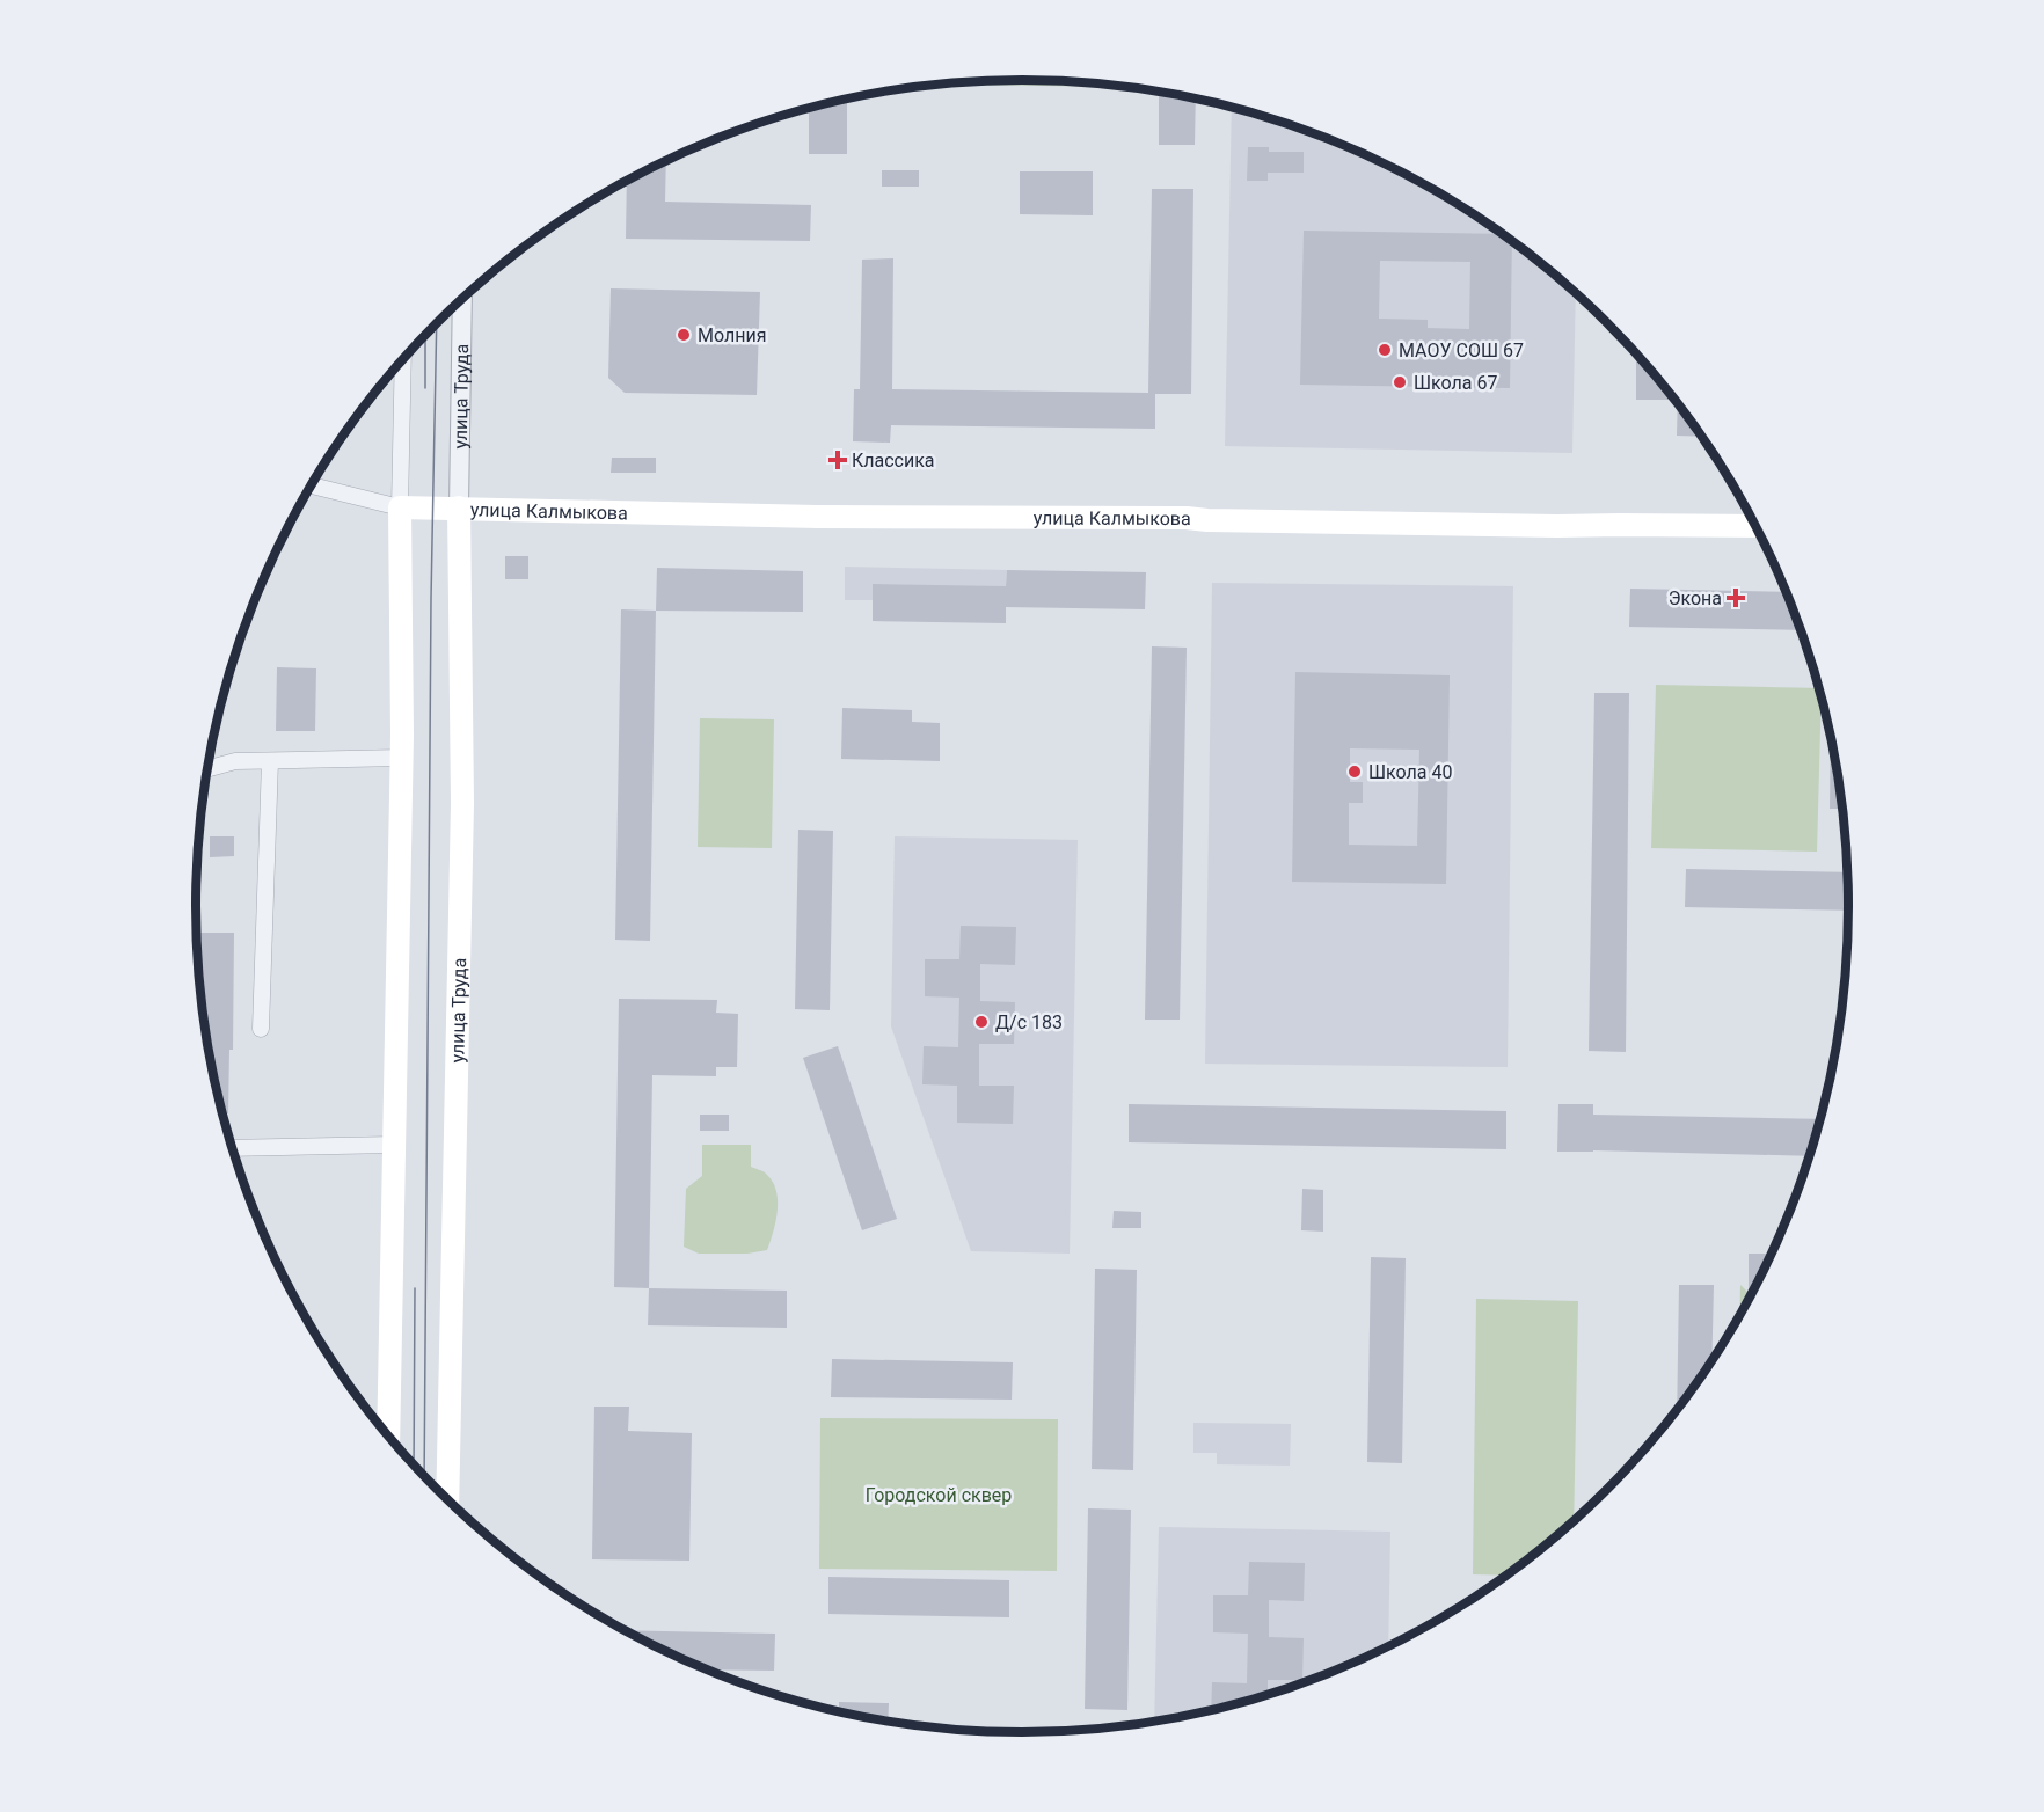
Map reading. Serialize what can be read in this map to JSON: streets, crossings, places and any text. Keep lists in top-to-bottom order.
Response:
{
  "streets": {
    "main road": ["улица Труда", "улица Калмыкова"]
  },
  "crossings": [
    ["улица Труда", "улица Калмыкова"]
  ],
  "parks": ["Городской сквер"],
  "places": {
    "other": [
      "Молния",
      "МАОУ СОШ 67",
      "Школа 67",
      "Школа 40",
      "Д/с 183"
    ],
    "health": ["Классика", "Экона"]
  }
}
